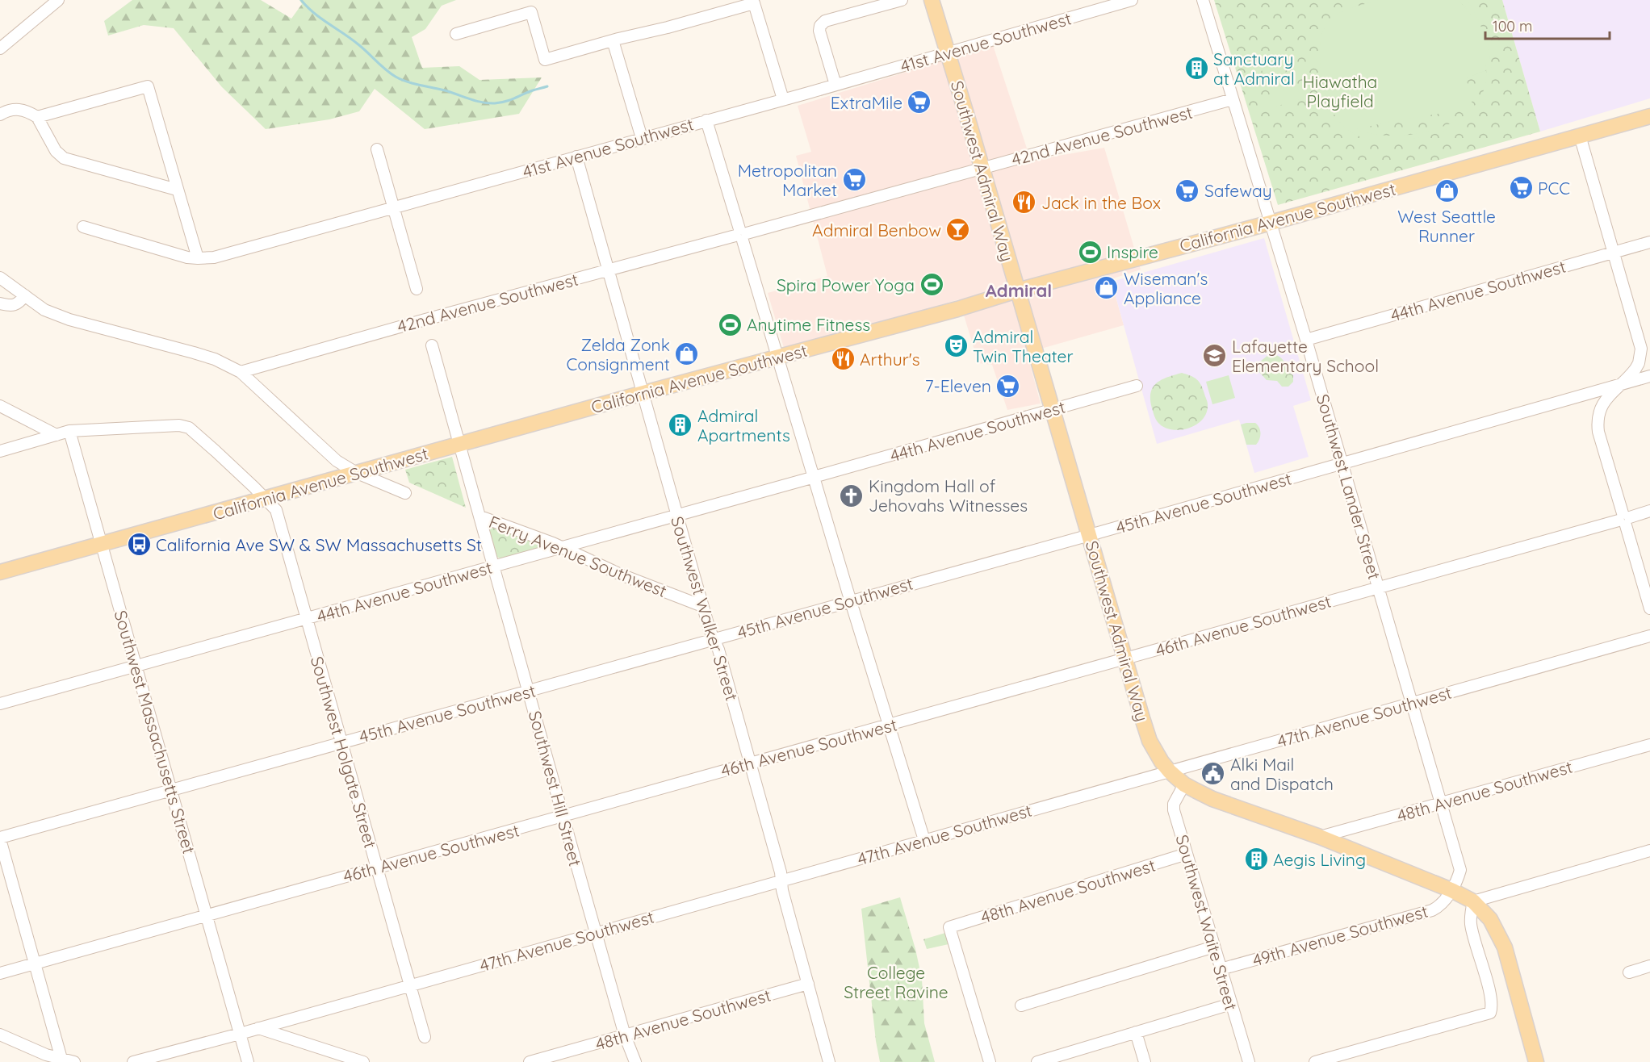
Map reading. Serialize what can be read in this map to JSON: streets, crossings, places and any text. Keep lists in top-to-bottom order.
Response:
{
  "streets": {
    "main road": ["Southwest Admiral Way", "California Avenue Southwest"],
    "street": [
      "41st Avenue Southwest",
      "42nd Avenue Southwest",
      "44th Avenue Southwest",
      "Southwest Lander Street",
      "45th Avenue Southwest",
      "Ferry Avenue Southwest",
      "Southwest Walker Street",
      "46th Avenue Southwest",
      "47th Avenue Southwest",
      "Southwest Massachusetts Street",
      "Southwest Holgate Street",
      "Southwest Hill Street",
      "48th Avenue Southwest",
      "Southwest Waite Street",
      "49th Avenue Southwest"
    ]
  },
  "crossings": [
    ["41st Avenue Southwest", "Southwest Admiral Way"],
    ["41st Avenue Southwest", "Southwest Walker Street"],
    ["42nd Avenue Southwest", "Southwest Admiral Way"],
    ["42nd Avenue Southwest", "Southwest Lander Street"],
    ["42nd Avenue Southwest", "Southwest Walker Street"],
    ["Southwest Admiral Way", "California Avenue Southwest"],
    ["Southwest Admiral Way", "44th Avenue Southwest"],
    ["Southwest Admiral Way", "Southwest Lander Street"],
    ["Southwest Admiral Way", "45th Avenue Southwest"],
    ["Southwest Admiral Way", "46th Avenue Southwest"],
    ["Southwest Admiral Way", "47th Avenue Southwest"],
    ["Southwest Admiral Way", "48th Avenue Southwest"],
    ["Southwest Admiral Way", "Southwest Waite Street"],
    ["Southwest Admiral Way", "49th Avenue Southwest"],
    ["California Avenue Southwest", "Southwest Lander Street"],
    ["California Avenue Southwest", "Southwest Walker Street"],
    ["California Avenue Southwest", "Southwest Massachusetts Street"],
    ["California Avenue Southwest", "Southwest Holgate Street"],
    ["California Avenue Southwest", "Southwest Hill Street"],
    ["44th Avenue Southwest", "Southwest Lander Street"],
    ["44th Avenue Southwest", "Ferry Avenue Southwest"],
    ["44th Avenue Southwest", "Southwest Walker Street"],
    ["44th Avenue Southwest", "Southwest Massachusetts Street"],
    ["44th Avenue Southwest", "Southwest Holgate Street"],
    ["44th Avenue Southwest", "Southwest Hill Street"],
    ["Southwest Lander Street", "45th Avenue Southwest"],
    ["Southwest Lander Street", "46th Avenue Southwest"],
    ["Southwest Lander Street", "47th Avenue Southwest"],
    ["Southwest Lander Street", "48th Avenue Southwest"],
    ["Southwest Lander Street", "49th Avenue Southwest"],
    ["45th Avenue Southwest", "Southwest Walker Street"],
    ["45th Avenue Southwest", "Southwest Massachusetts Street"],
    ["45th Avenue Southwest", "Southwest Holgate Street"],
    ["45th Avenue Southwest", "Southwest Hill Street"],
    ["Ferry Avenue Southwest", "Southwest Walker Street"],
    ["Ferry Avenue Southwest", "Southwest Hill Street"],
    ["Southwest Walker Street", "46th Avenue Southwest"],
    ["Southwest Walker Street", "47th Avenue Southwest"],
    ["Southwest Walker Street", "48th Avenue Southwest"],
    ["46th Avenue Southwest", "Southwest Massachusetts Street"],
    ["46th Avenue Southwest", "Southwest Holgate Street"],
    ["46th Avenue Southwest", "Southwest Hill Street"],
    ["47th Avenue Southwest", "Southwest Massachusetts Street"],
    ["47th Avenue Southwest", "Southwest Holgate Street"],
    ["47th Avenue Southwest", "Southwest Hill Street"],
    ["Southwest Massachusetts Street", "Southwest Holgate Street"],
    ["Southwest Hill Street", "48th Avenue Southwest"],
    ["48th Avenue Southwest", "Southwest Waite Street"],
    ["Southwest Waite Street", "49th Avenue Southwest"]
  ],
  "districts": ["Admiral"],
  "parks": ["Hiawatha Playfield", "College Street Ravine"],
  "places": {
    "building": ["Sanctuary at Admiral", "Admiral Apartments", "Aegis Living"],
    "supermarket": [
      "ExtraMile",
      "Metropolitan Market",
      "PCC",
      "Safeway",
      "7-Eleven"
    ],
    "shop": ["West Seattle Runner", "Wiseman's Appliance", "Zelda Zonk Consignment"],
    "restaurant": ["Jack in the Box", "Arthur's"],
    "bar": ["Admiral Benbow"],
    "sports": ["Inspire", "Spira Power Yoga", "Anytime Fitness"],
    "theatre": ["Admiral Twin Theater"],
    "school or university": ["Lafayette Elementary School"],
    "church": ["Kingdom Hall of Jehovahs Witnesses"],
    "bus stop": ["California Ave SW & SW Massachusetts St"],
    "public building": ["Alki Mail and Dispatch"]
  },
  "scale_bar": "100 m"
}
